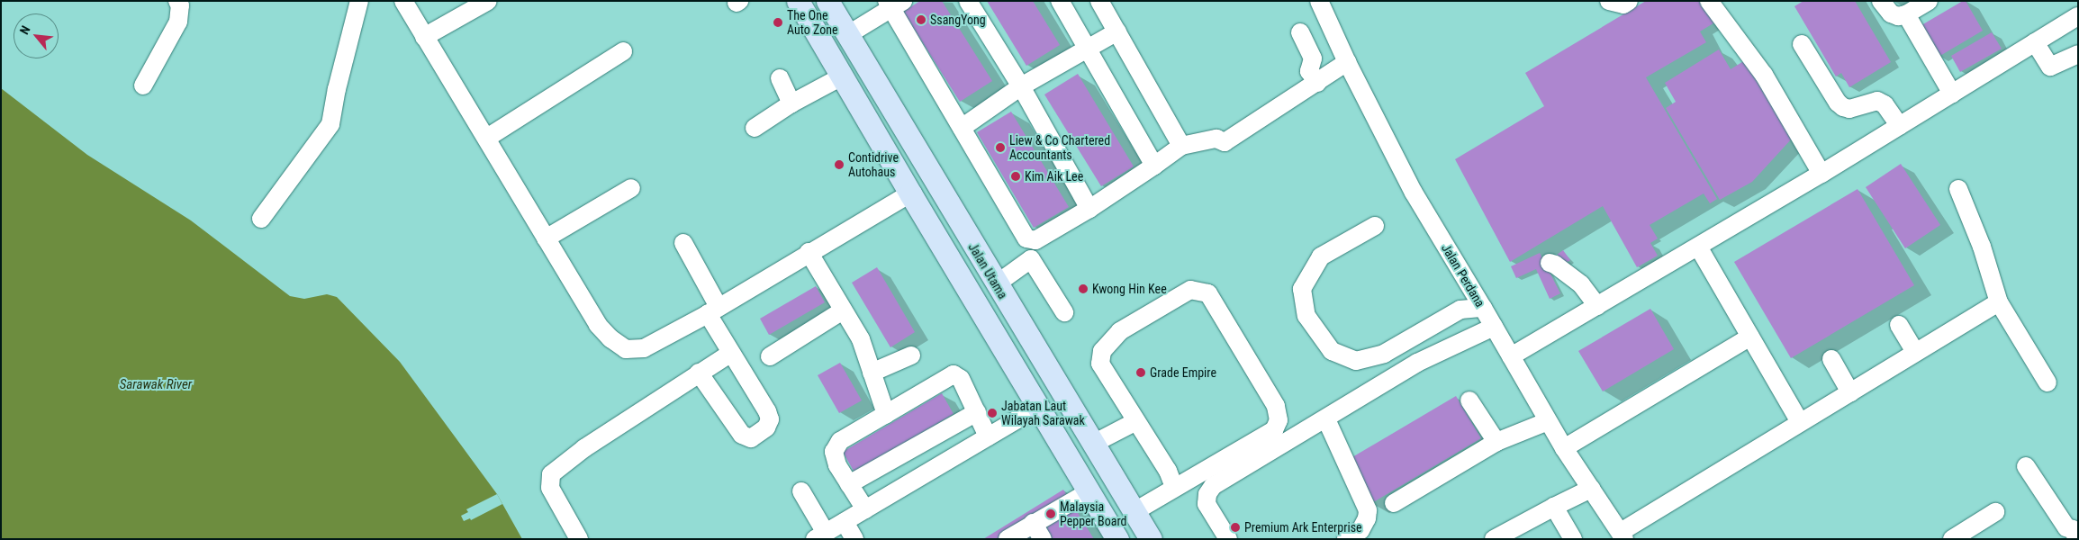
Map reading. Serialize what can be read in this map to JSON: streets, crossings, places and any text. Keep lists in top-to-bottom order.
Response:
{
  "streets": {
    "main road": ["Jalan Utama"],
    "street": ["Jalan Perdana"]
  },
  "water": ["Sarawak River"],
  "places": [
    "SsangYong",
    "The One Auto Zone",
    "Liew & Co Chartered Accountants",
    "Contidrive Autohaus",
    "Kim Aik Lee",
    "Kwong Hin Kee",
    "Grade Empire",
    "Jabatan Laut Wilayah Sarawak",
    "Malaysia Pepper Board",
    "Premium Ark Enterprise"
  ],
  "north": "top left"
}
